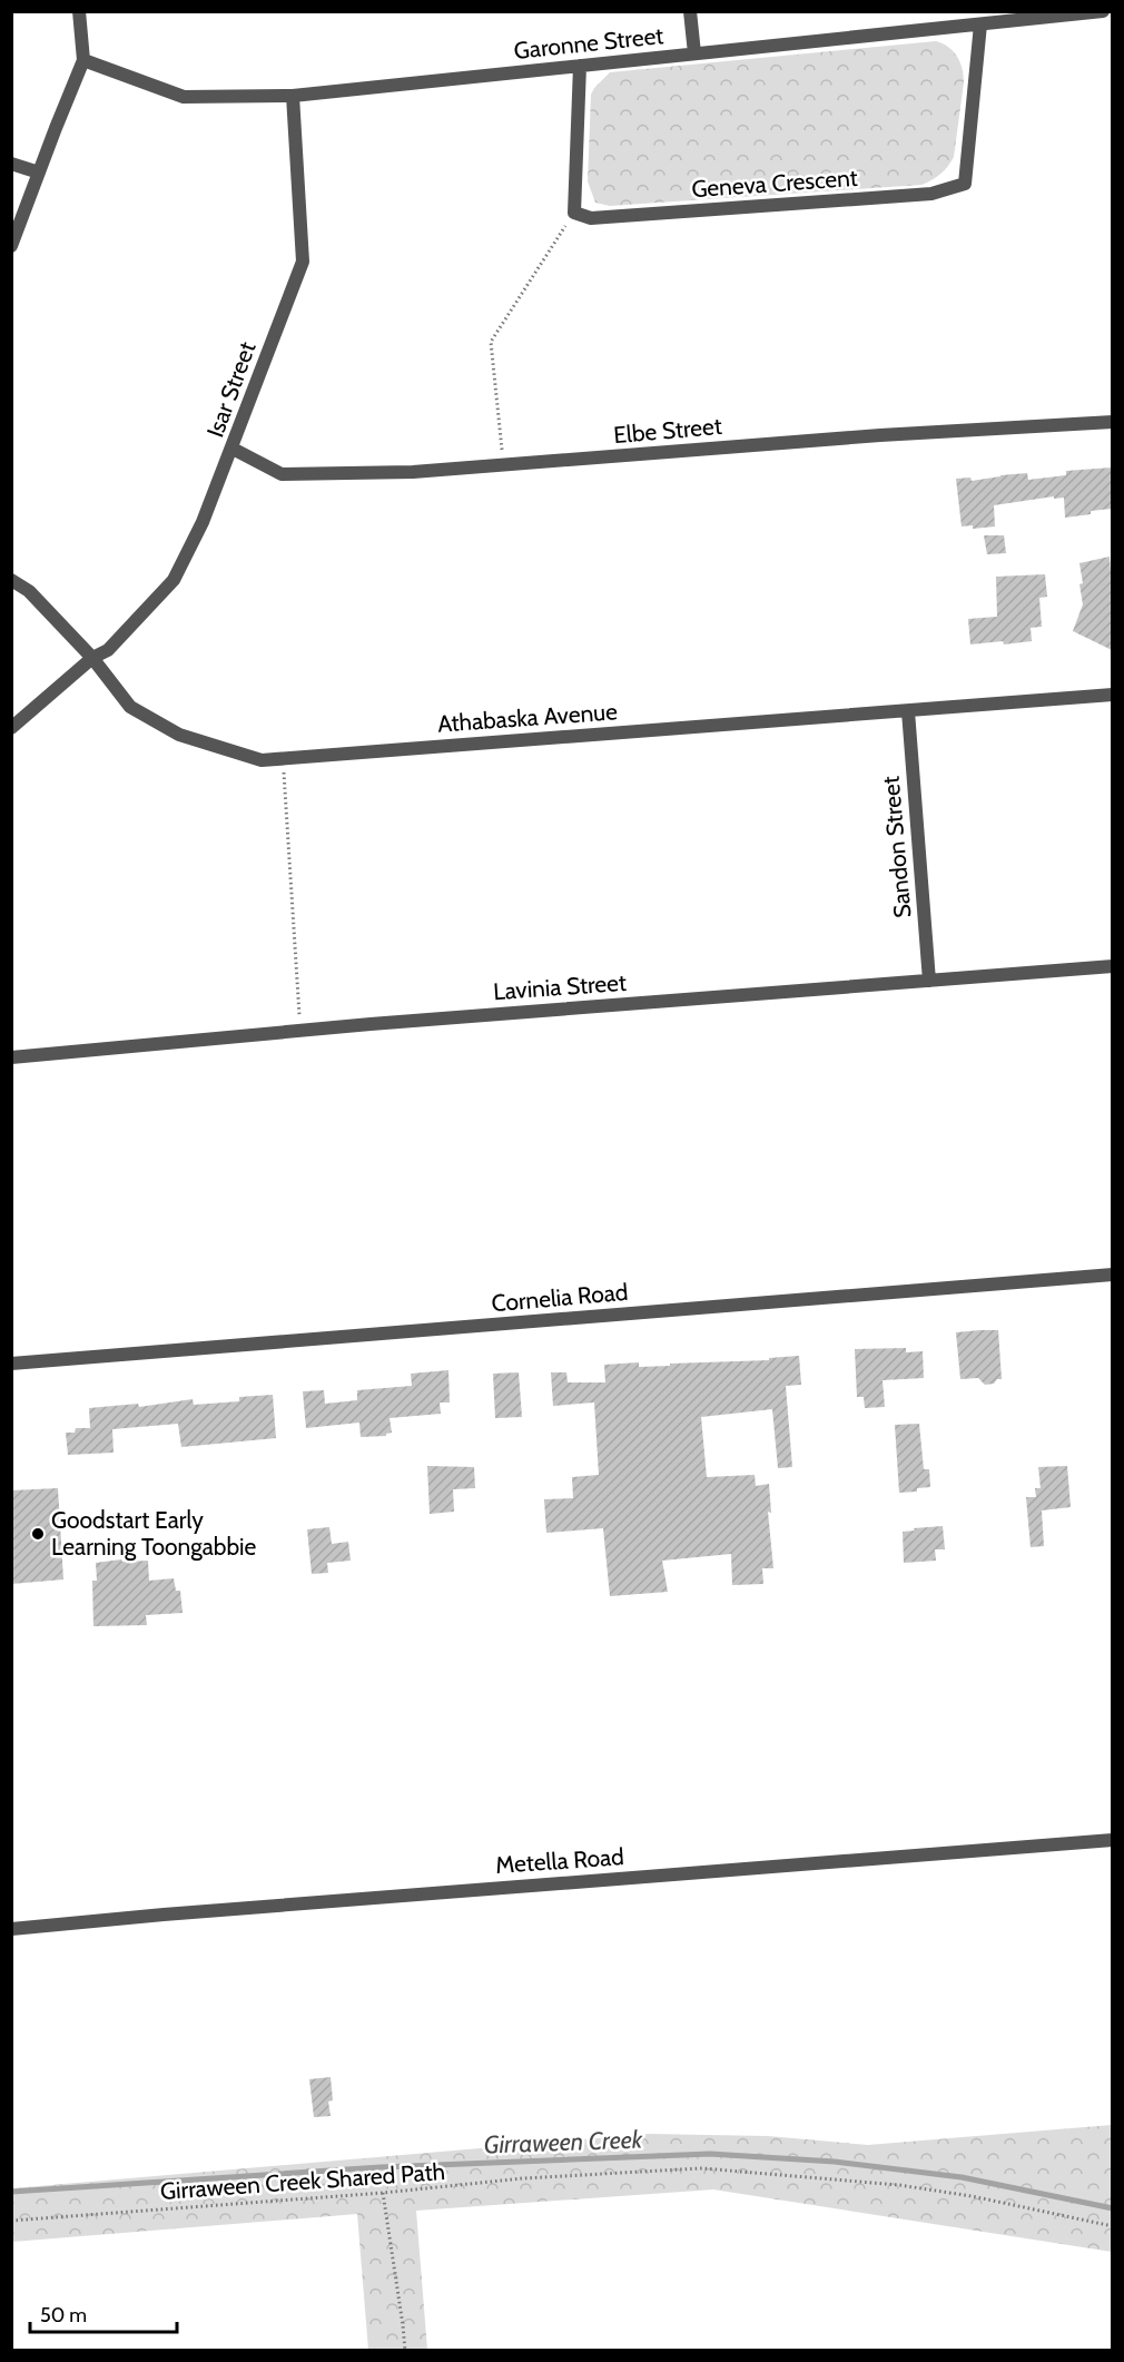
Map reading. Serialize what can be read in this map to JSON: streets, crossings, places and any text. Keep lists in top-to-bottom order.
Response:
{
  "streets": {
    "street": [
      "Garonne Street",
      "Geneva Crescent",
      "Isar Street",
      "Elbe Street",
      "Athabaska Avenue",
      "Sandon Street",
      "Lavinia Street",
      "Cornelia Road",
      "Metella Road"
    ],
    "path": ["Girraween Creek Shared Path"]
  },
  "crossings": [
    ["Garonne Street", "Geneva Crescent"],
    ["Garonne Street", "Isar Street"],
    ["Isar Street", "Elbe Street"],
    ["Isar Street", "Athabaska Avenue"],
    ["Athabaska Avenue", "Sandon Street"],
    ["Sandon Street", "Lavinia Street"]
  ],
  "water": ["Girraween Creek"],
  "places": ["Goodstart Early Learning Toongabbie"],
  "scale_bar": "50 m"
}
